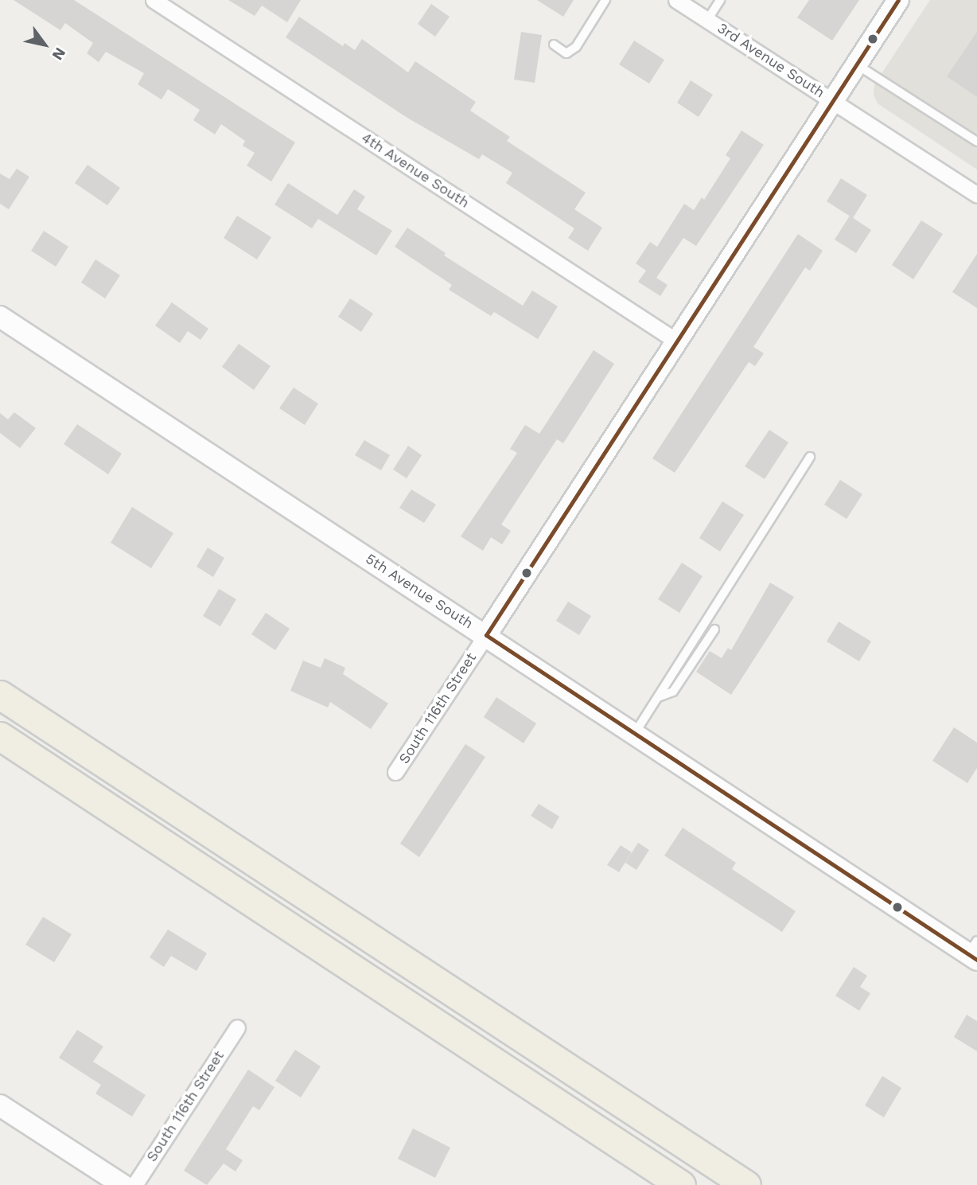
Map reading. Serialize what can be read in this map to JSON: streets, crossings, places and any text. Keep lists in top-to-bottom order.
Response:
{
  "streets": {
    "street": [
      "3rd Avenue South",
      "4th Avenue South",
      "5th Avenue South",
      "South 116th Street"
    ]
  },
  "crossings": [
    ["3rd Avenue South", "South 116th Street"],
    ["4th Avenue South", "South 116th Street"],
    ["5th Avenue South", "South 116th Street"]
  ],
  "north": "bottom right"
}
